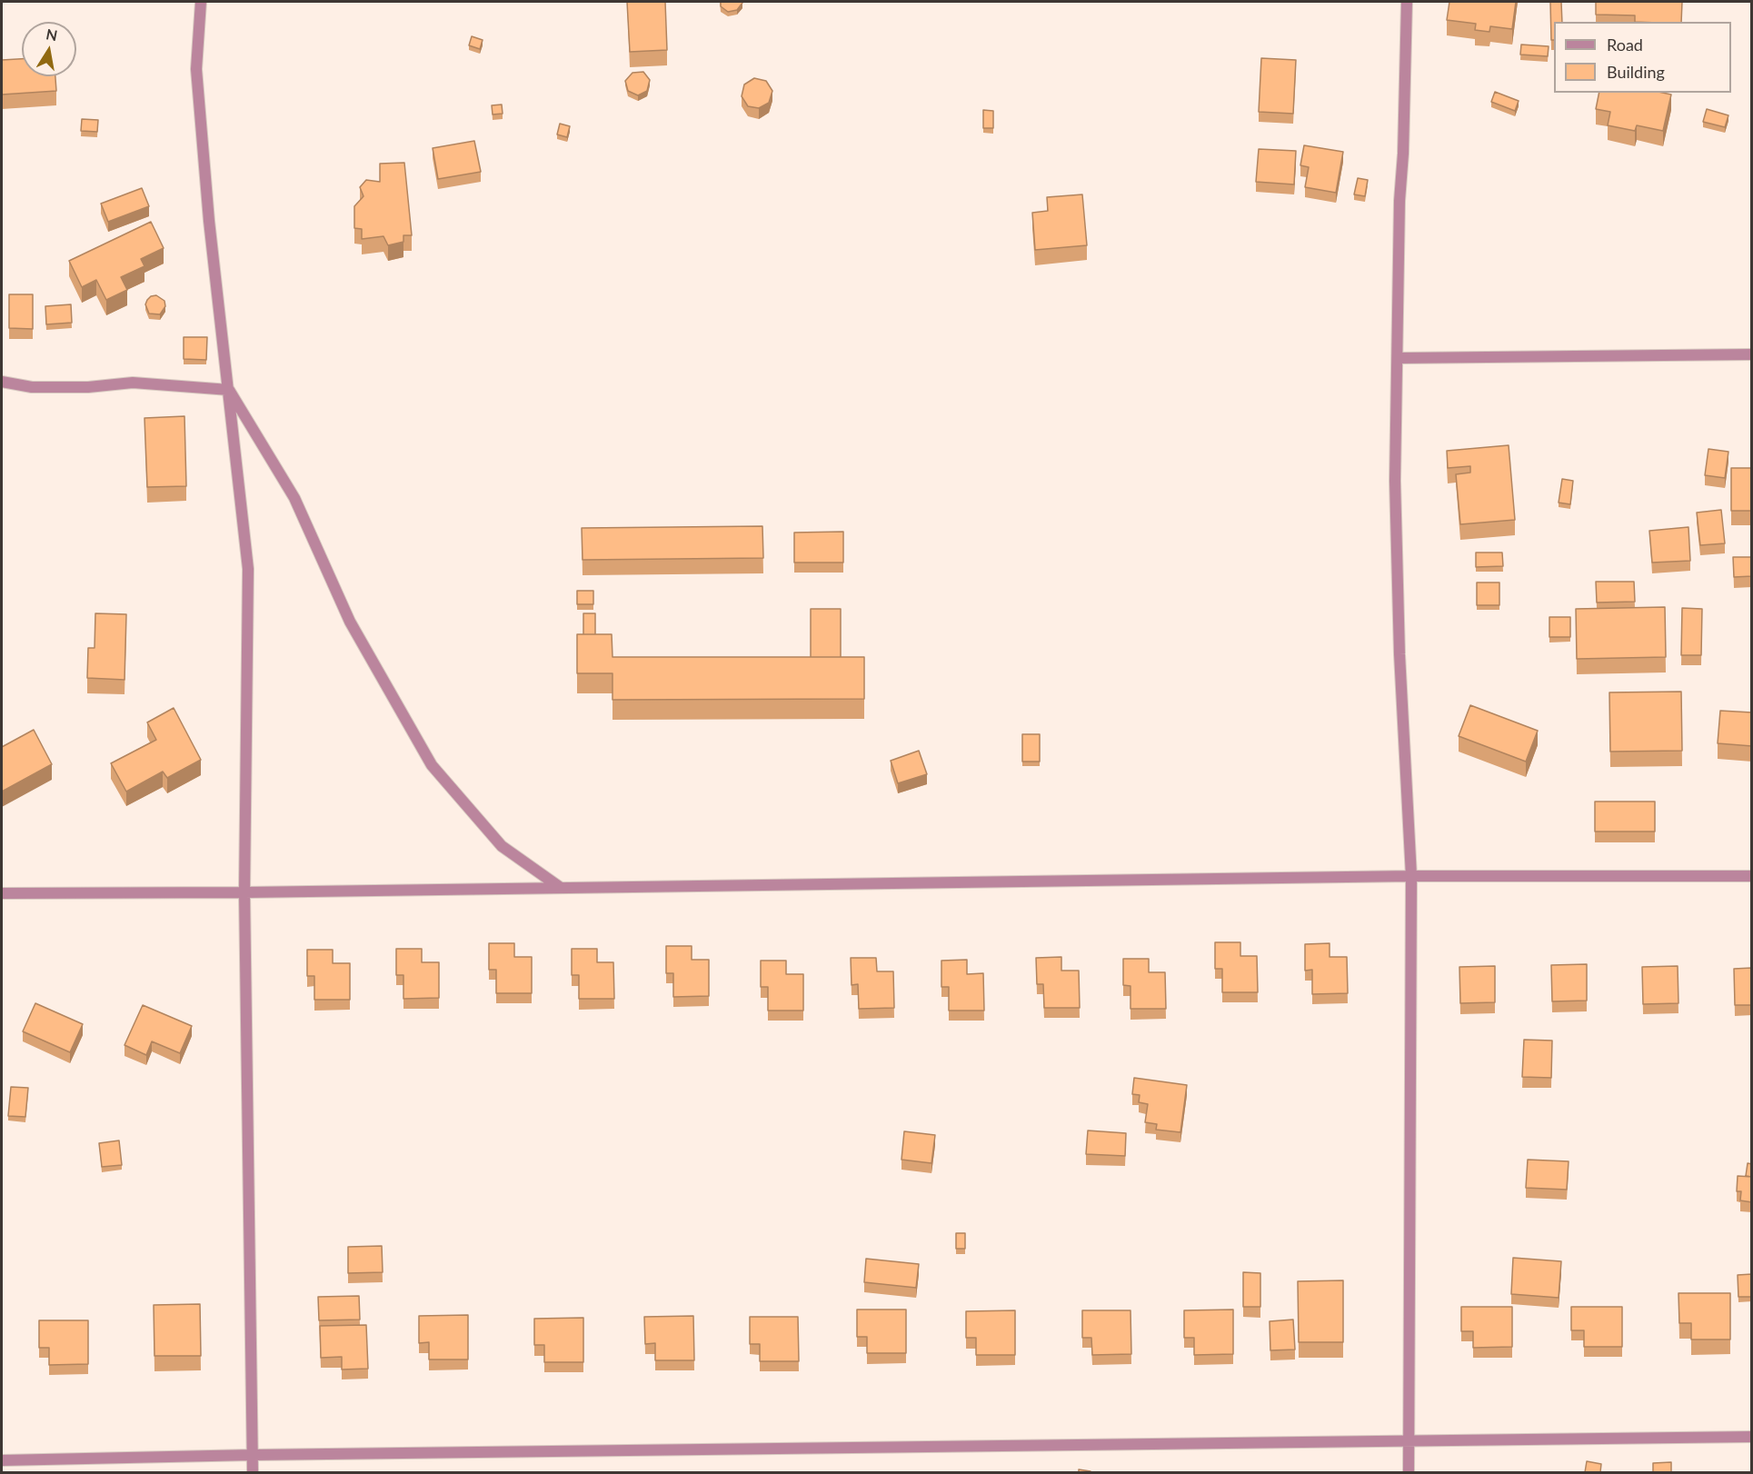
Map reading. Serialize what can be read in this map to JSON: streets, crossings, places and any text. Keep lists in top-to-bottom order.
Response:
{
  "legend": ["Road", "Building"],
  "north": "top"
}
